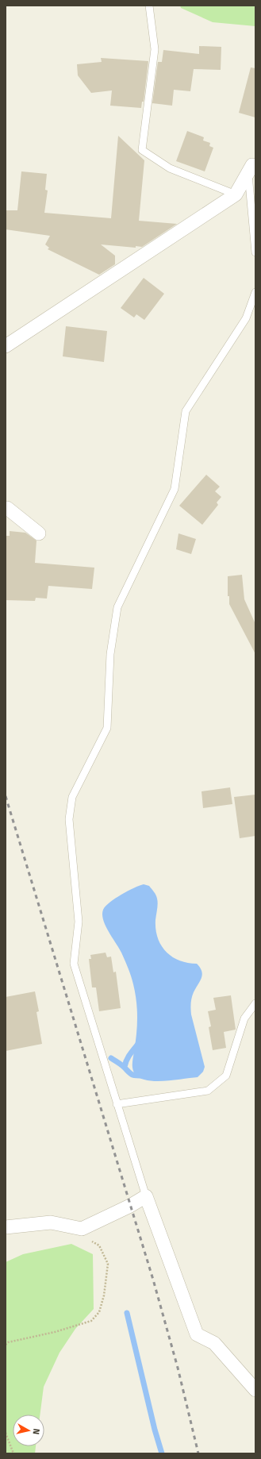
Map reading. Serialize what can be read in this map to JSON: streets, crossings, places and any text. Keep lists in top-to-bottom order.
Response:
{
  "north": "right"
}
